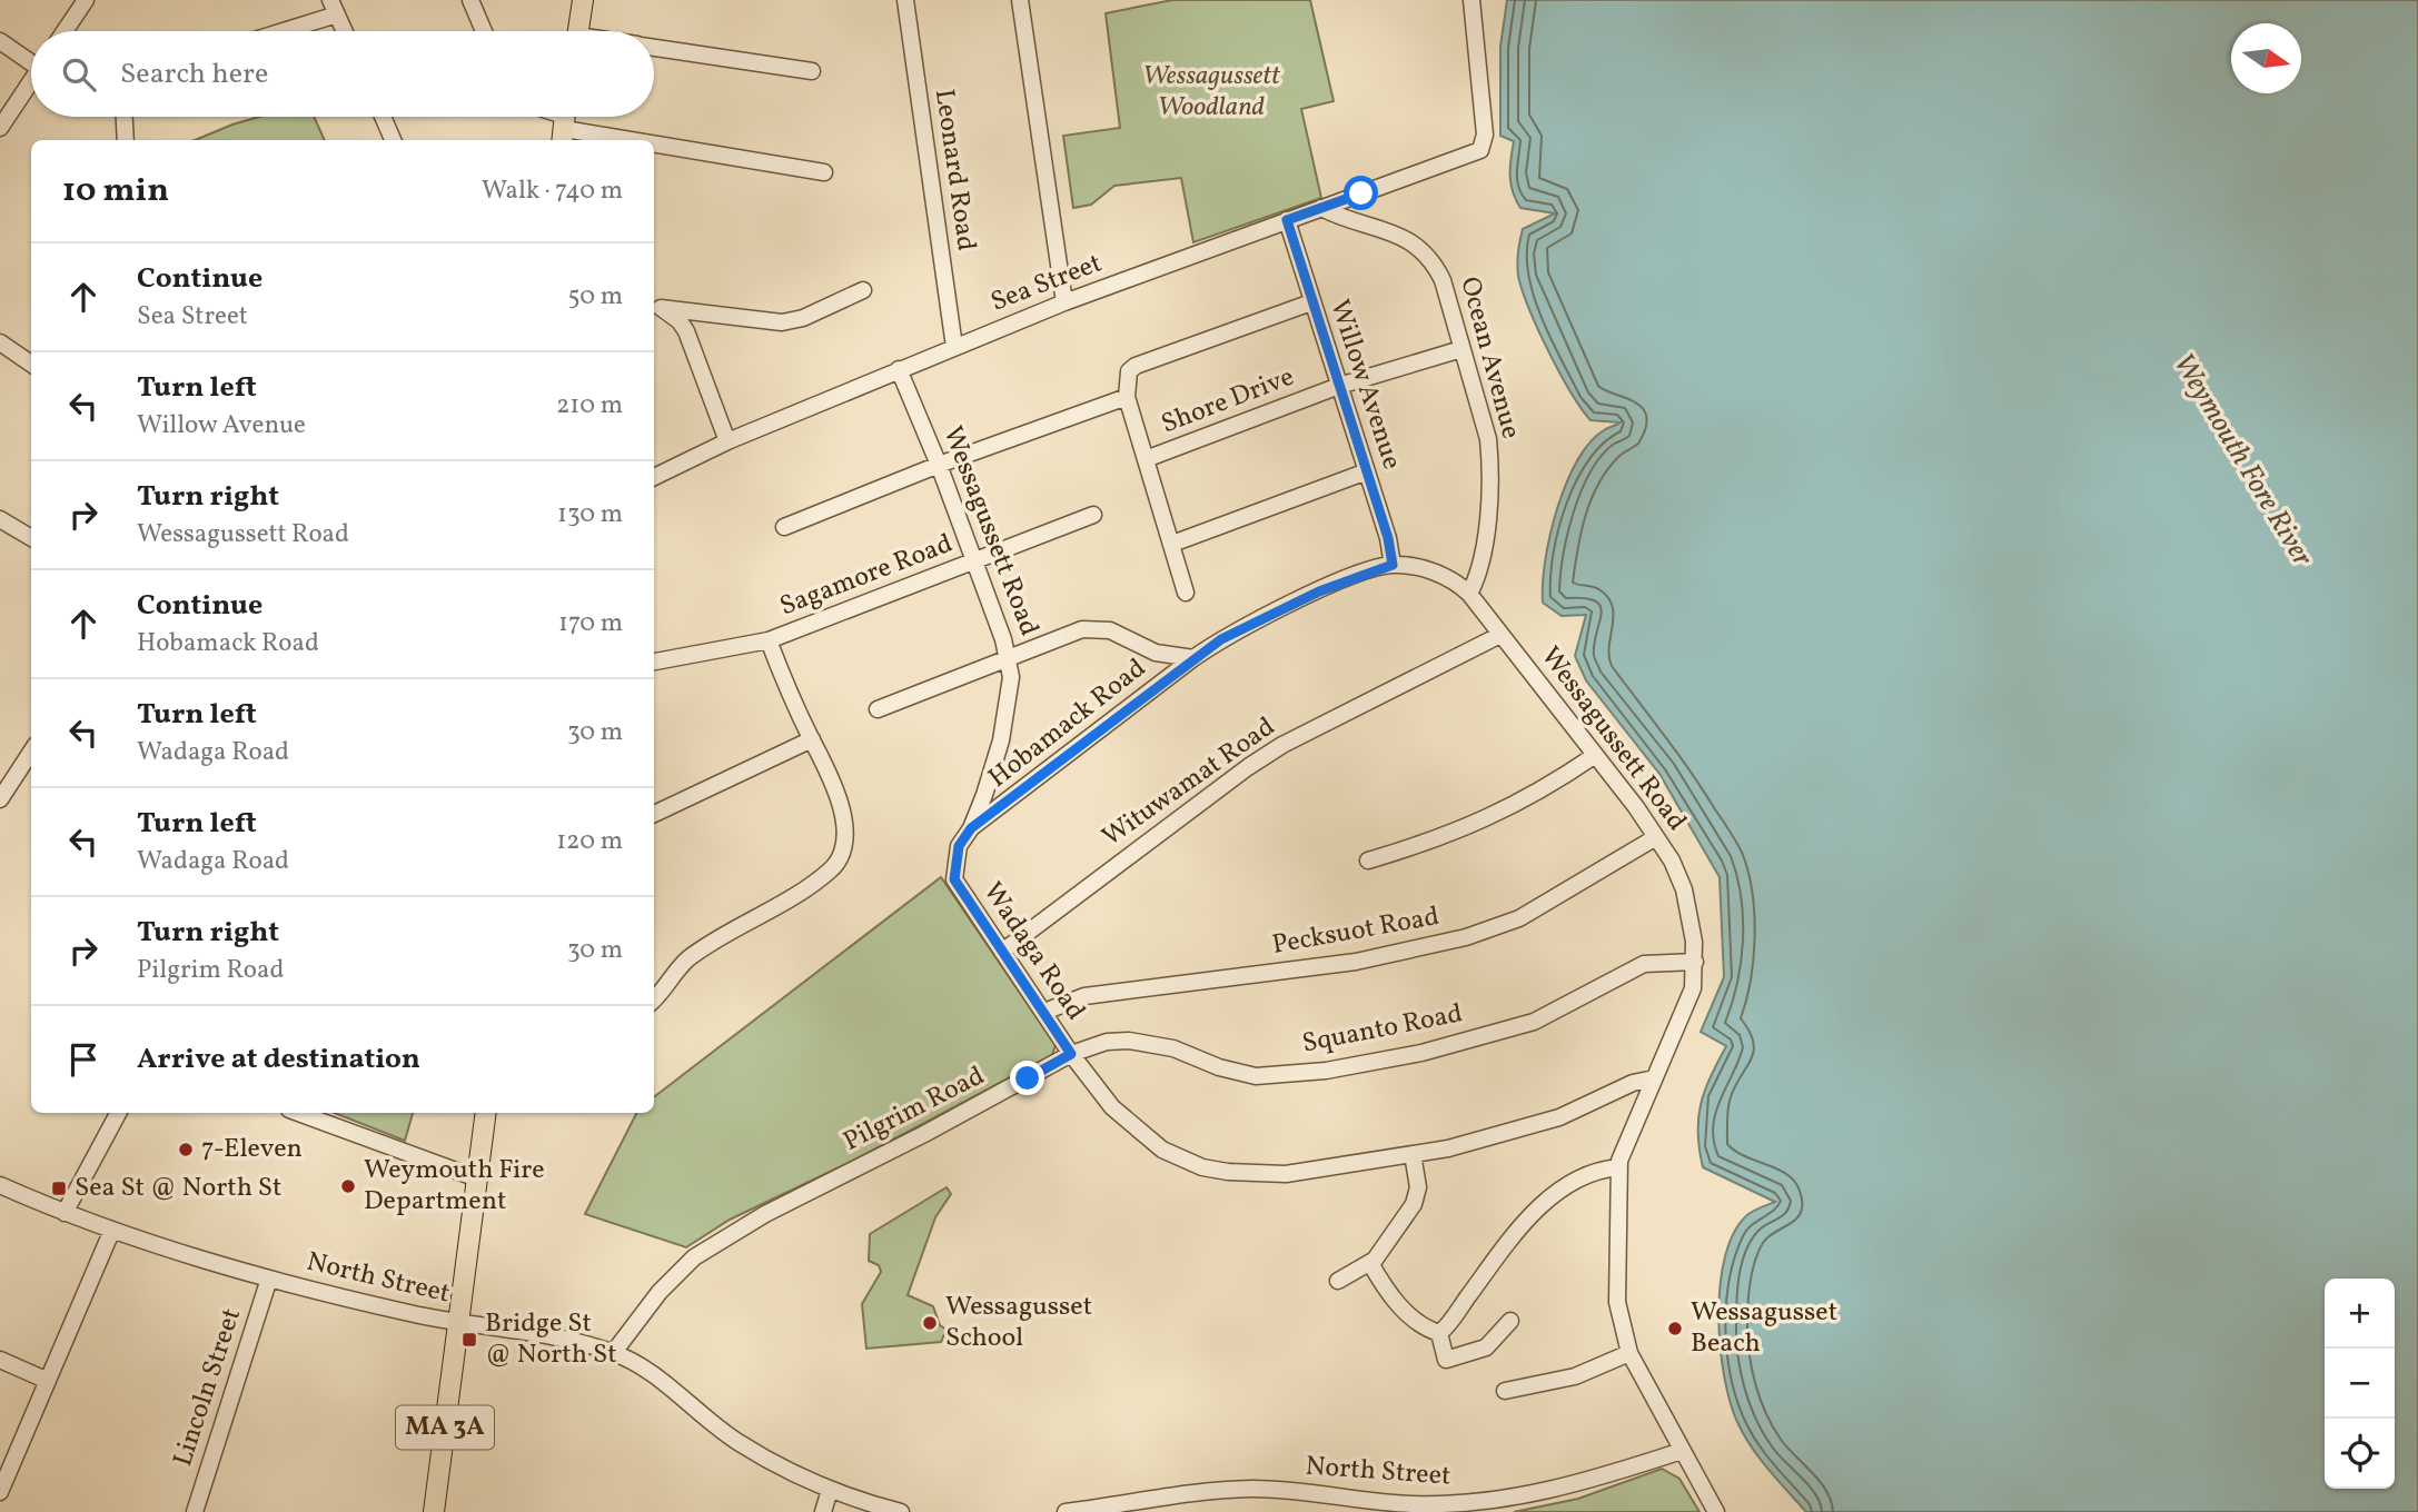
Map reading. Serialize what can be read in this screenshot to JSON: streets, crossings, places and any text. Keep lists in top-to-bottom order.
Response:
{
  "streets": {
    "main road": ["MA 3A"],
    "street": [
      "Leonard Road",
      "Sea Street",
      "Ocean Avenue",
      "Willow Avenue",
      "Shore Drive",
      "Wessagussett Road",
      "Sagamore Road",
      "Hobamack Road",
      "Wituwamat Road",
      "Pecksuot Road",
      "Wadaga Road",
      "Squanto Road",
      "Pilgrim Road",
      "North Street",
      "Lincoln Street"
    ]
  },
  "crossings": [
    ["Leonard Road", "Sea Street"],
    ["Sea Street", "Ocean Avenue"],
    ["Sea Street", "Willow Avenue"],
    ["Sea Street", "Wessagussett Road"],
    ["Ocean Avenue", "Shore Drive"],
    ["Ocean Avenue", "Wessagussett Road"],
    ["Willow Avenue", "Shore Drive"],
    ["Willow Avenue", "Wessagussett Road"],
    ["Wessagussett Road", "Sagamore Road"],
    ["Wessagussett Road", "Hobamack Road"],
    ["Wessagussett Road", "Wituwamat Road"],
    ["Wessagussett Road", "Pecksuot Road"],
    ["Wessagussett Road", "Wadaga Road"],
    ["Wessagussett Road", "Squanto Road"],
    ["Wessagussett Road", "North Street"],
    ["Hobamack Road", "Wadaga Road"],
    ["Wituwamat Road", "Wadaga Road"],
    ["Pecksuot Road", "Wadaga Road"],
    ["Wadaga Road", "Squanto Road"],
    ["Wadaga Road", "Pilgrim Road"],
    ["Squanto Road", "Pilgrim Road"],
    ["Pilgrim Road", "North Street"],
    ["North Street", "Lincoln Street"],
    ["North Street", "MA 3A"]
  ],
  "water": ["Weymouth Fore River"],
  "parks": ["Wessagussett Woodland"],
  "places": {
    "other": [
      "7-Eleven",
      "Weymouth Fire Department",
      "Wessagusset School",
      "Wessagusset Beach"
    ],
    "transit": ["Sea St @ North St", "Bridge St @ North St"]
  },
  "north": "right",
  "page": {
    "search": "Search here",
    "heading": ["10 min", "Walk · 740 m"],
    "list": [
      ["Continue", "Sea Street", "50 m"],
      ["Turn left", "Willow Avenue", "210 m"],
      ["Turn right", "Wessagussett Road", "130 m"],
      ["Continue", "Hobamack Road", "170 m"],
      ["Turn left", "Wadaga Road", "30 m"],
      ["Turn left", "Wadaga Road", "120 m"],
      ["Turn right", "Pilgrim Road", "30 m"],
      "Arrive at destination"
    ],
    "map_buttons": ["+", "−"]
  }
}
